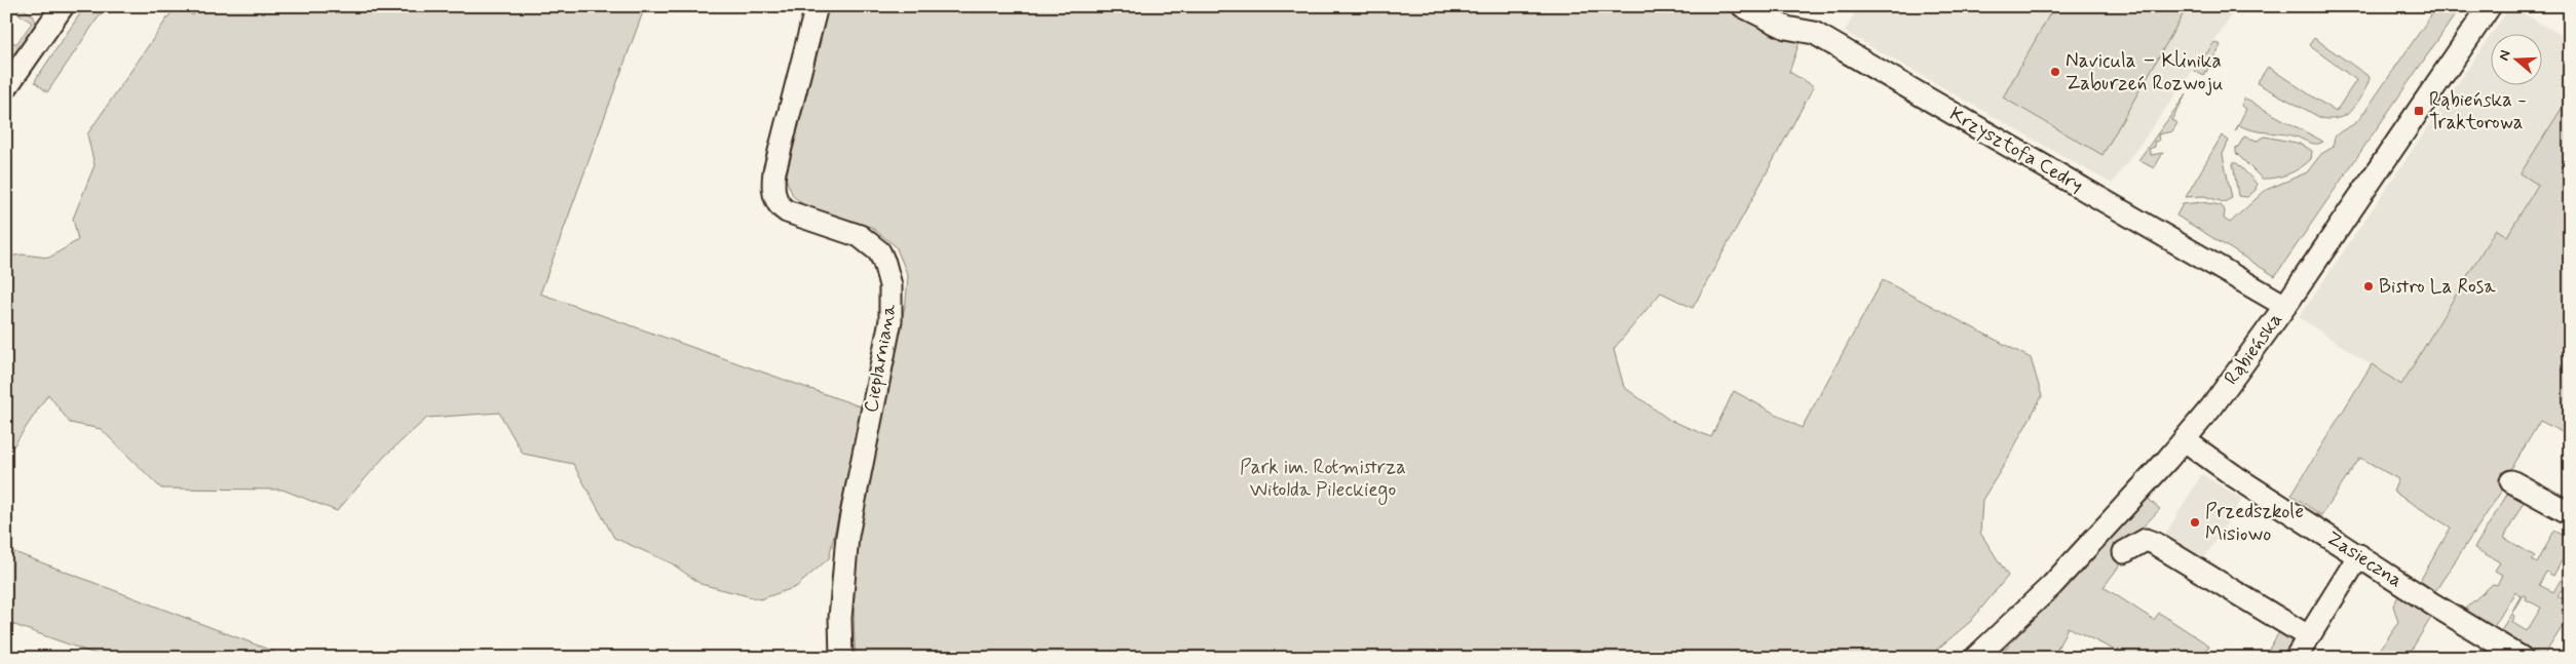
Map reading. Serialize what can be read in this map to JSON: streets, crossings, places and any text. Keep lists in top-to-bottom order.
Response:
{
  "streets": {
    "street": [
      "Krzysztofa Cedry",
      "Rąbieńska",
      "Cieplarniana",
      "Zasieczna"
    ]
  },
  "crossings": [
    ["Krzysztofa Cedry", "Rąbieńska"],
    ["Rąbieńska", "Zasieczna"]
  ],
  "parks": ["Park im. Rotmistrza Witolda Pileckiego"],
  "places": {
    "other": ["Navicula – Klinika Zaburzeń Rozwoju", "Bistro La Rosa", "Przedszkole Misiowo"],
    "transit": ["Rąbieńska - Traktorowa"]
  },
  "north": "left"
}
